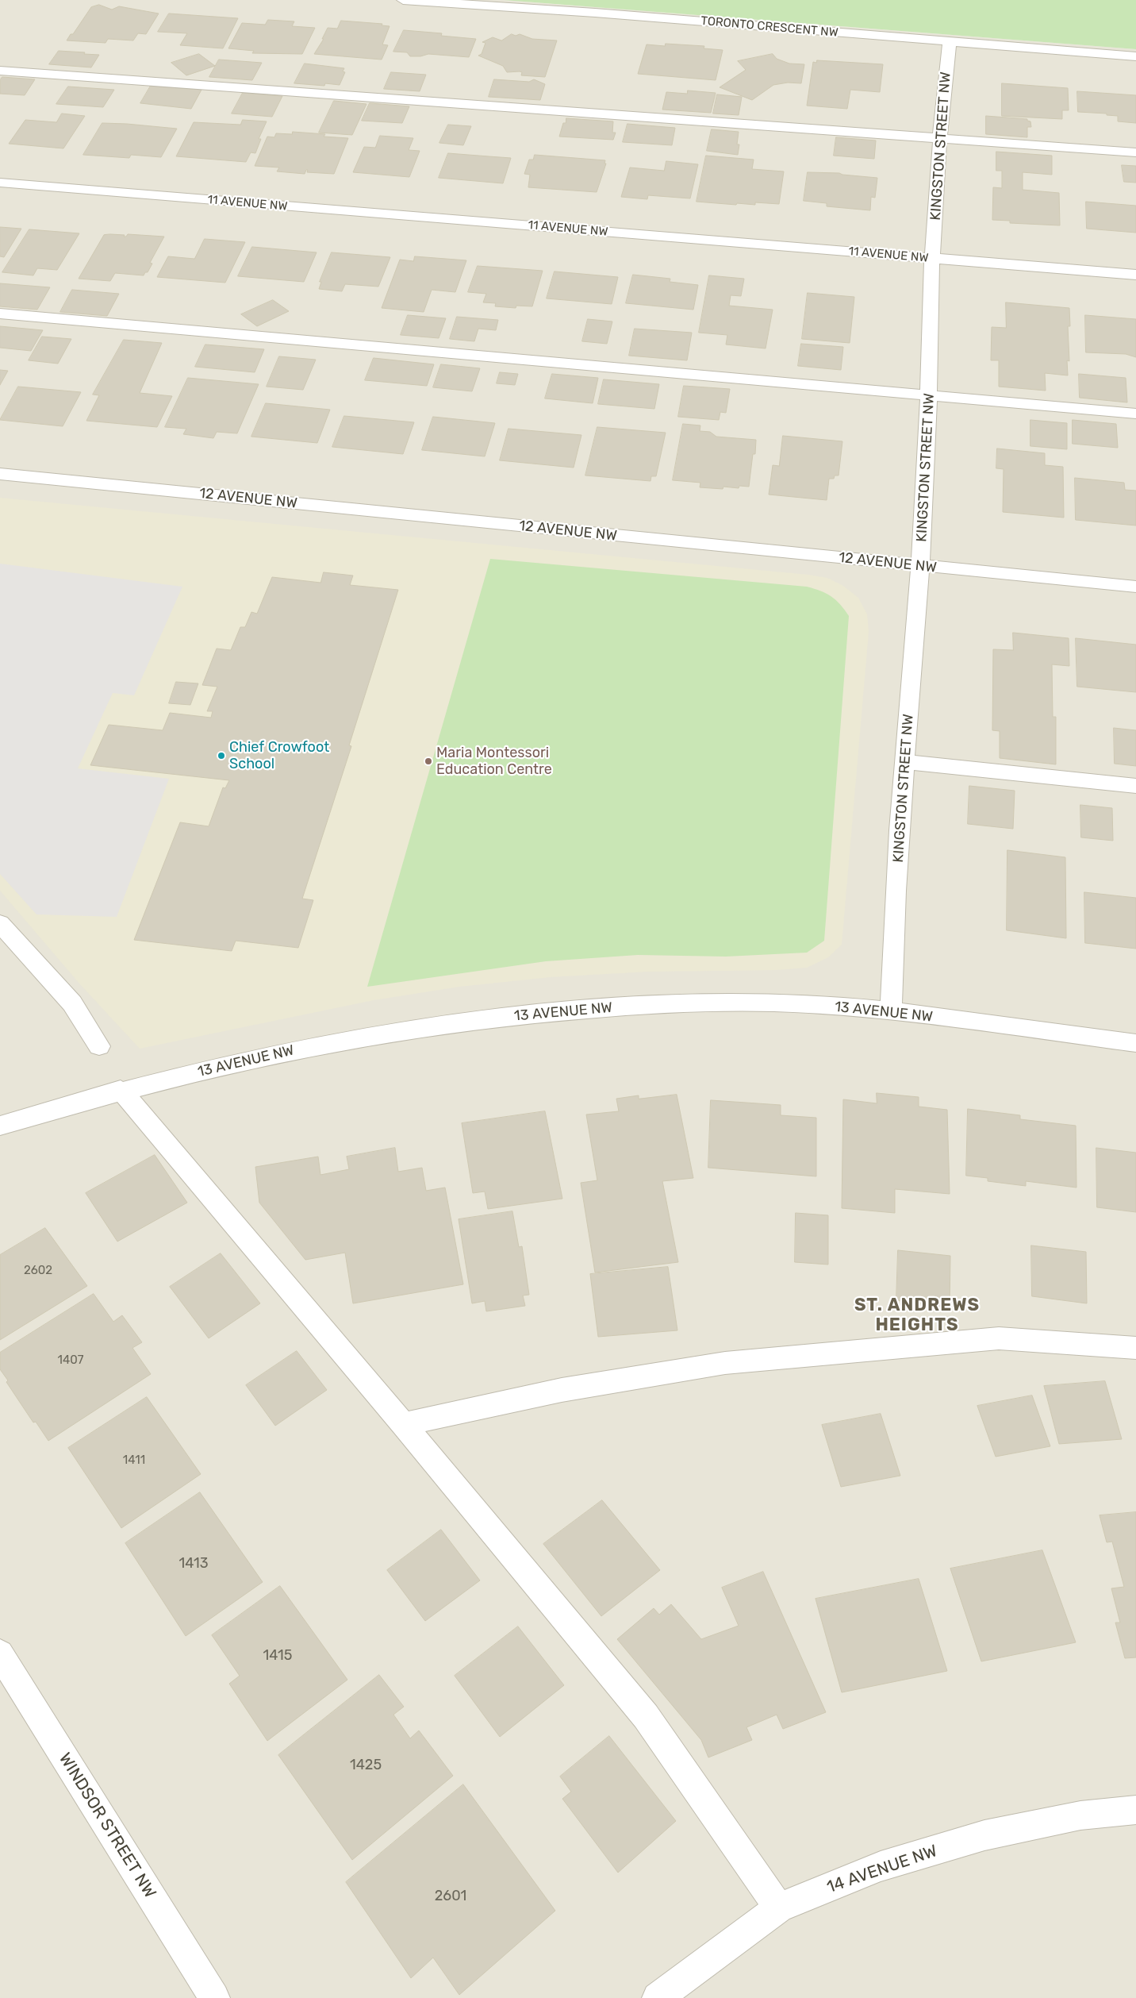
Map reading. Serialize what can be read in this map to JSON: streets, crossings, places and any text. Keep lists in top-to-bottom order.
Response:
{
  "streets": {
    "street": [
      "TORONTO CRESCENT NW",
      "KINGSTON STREET NW",
      "11 AVENUE NW",
      "12 AVENUE NW",
      "13 AVENUE NW",
      "WINDSOR STREET NW",
      "14 AVENUE NW"
    ]
  },
  "crossings": [
    ["TORONTO CRESCENT NW", "KINGSTON STREET NW"],
    ["KINGSTON STREET NW", "11 AVENUE NW"],
    ["KINGSTON STREET NW", "12 AVENUE NW"],
    ["KINGSTON STREET NW", "13 AVENUE NW"]
  ],
  "districts": ["ST. ANDREWS HEIGHTS"],
  "places": ["Chief Crowfoot School", "Maria Montessori Education Centre"],
  "house_numbers": [
    "2602",
    "1407",
    "1411",
    "1413",
    "1415",
    "1425",
    "2601"
  ]
}
